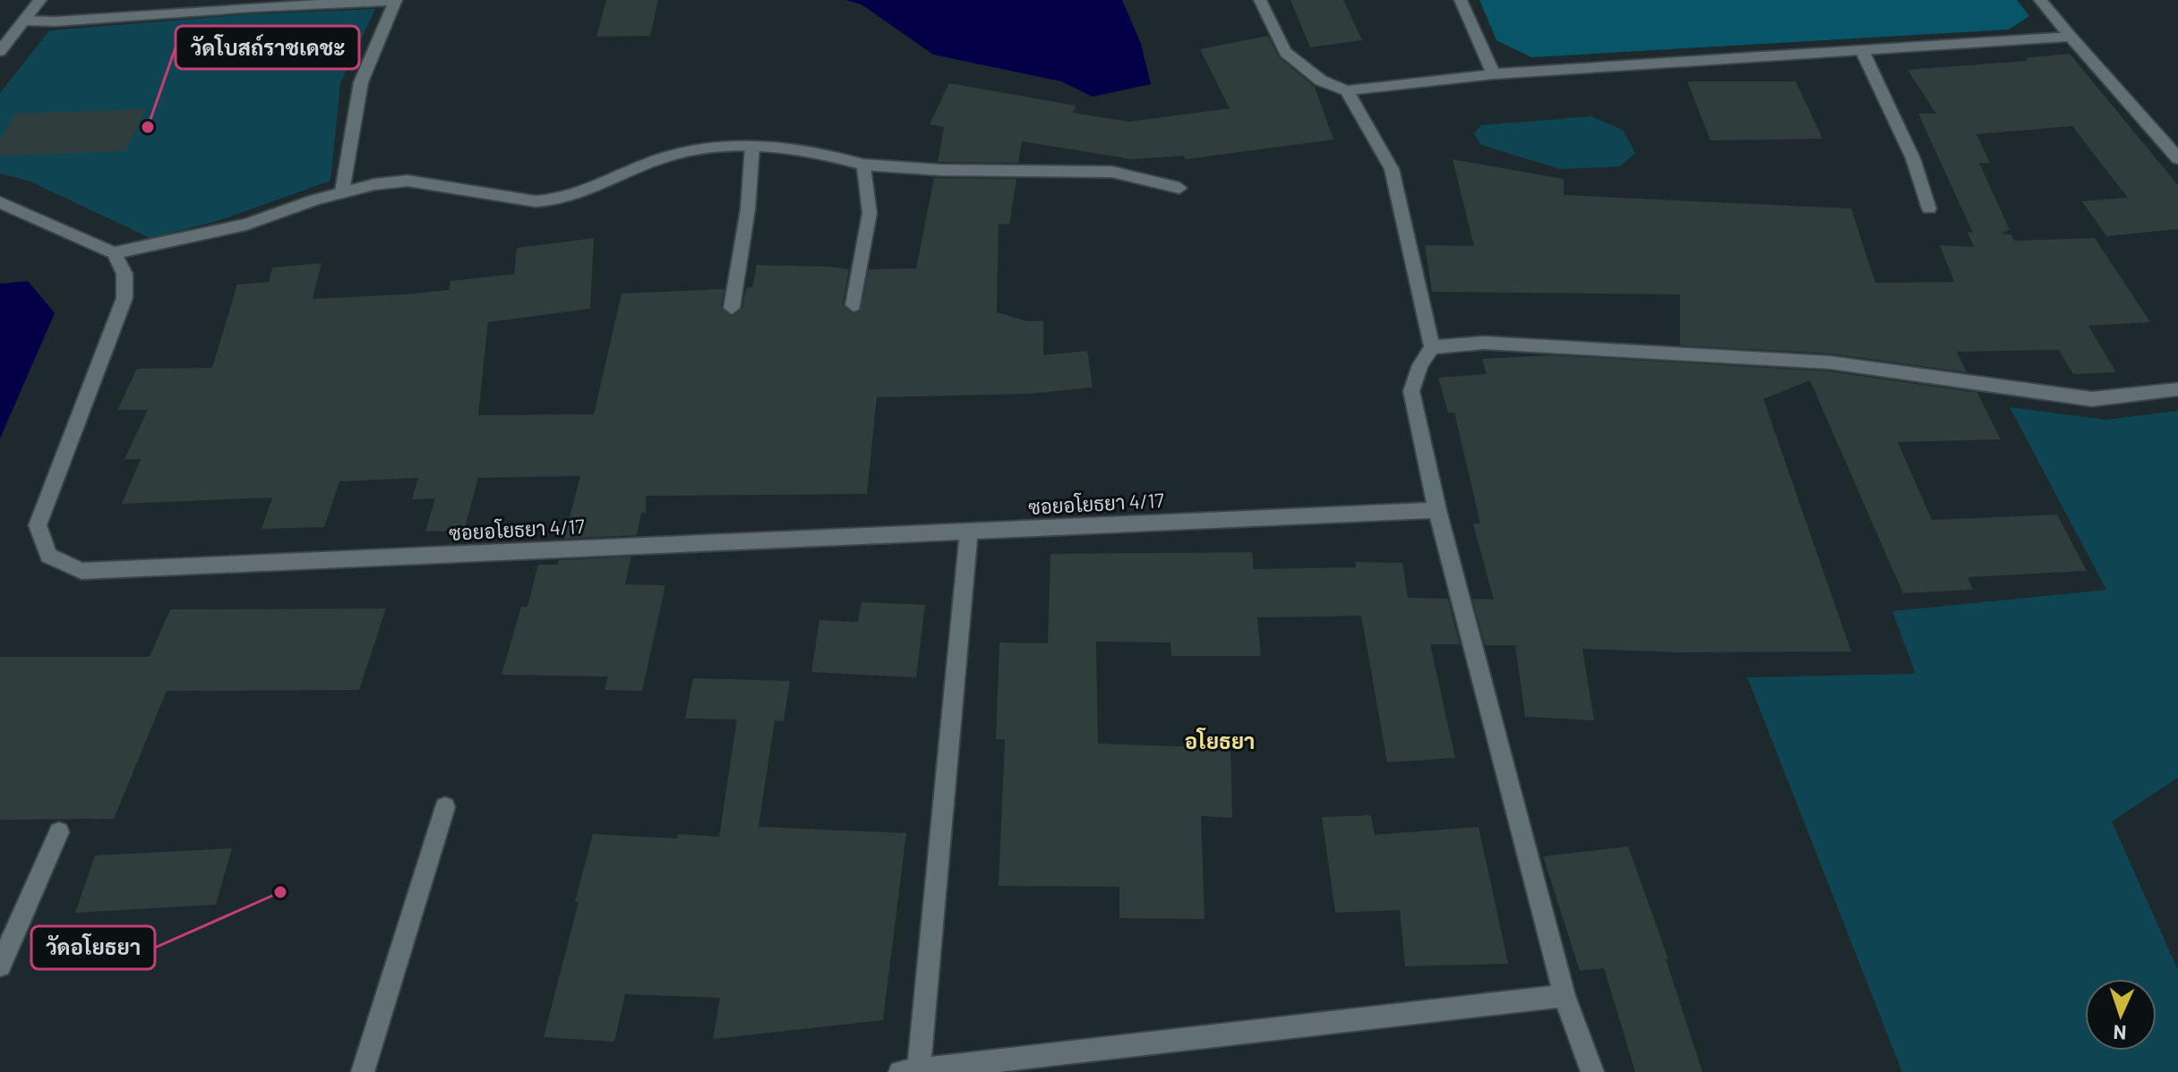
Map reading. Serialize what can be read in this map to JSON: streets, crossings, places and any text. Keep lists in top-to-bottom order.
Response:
{
  "streets": {
    "street": ["ซอยอโยธยา 4/17"]
  },
  "districts": ["อโยธยา"],
  "places": ["วัดโบสถ์ราชเดชะ", "วัดอโยธยา"],
  "north": "bottom"
}
